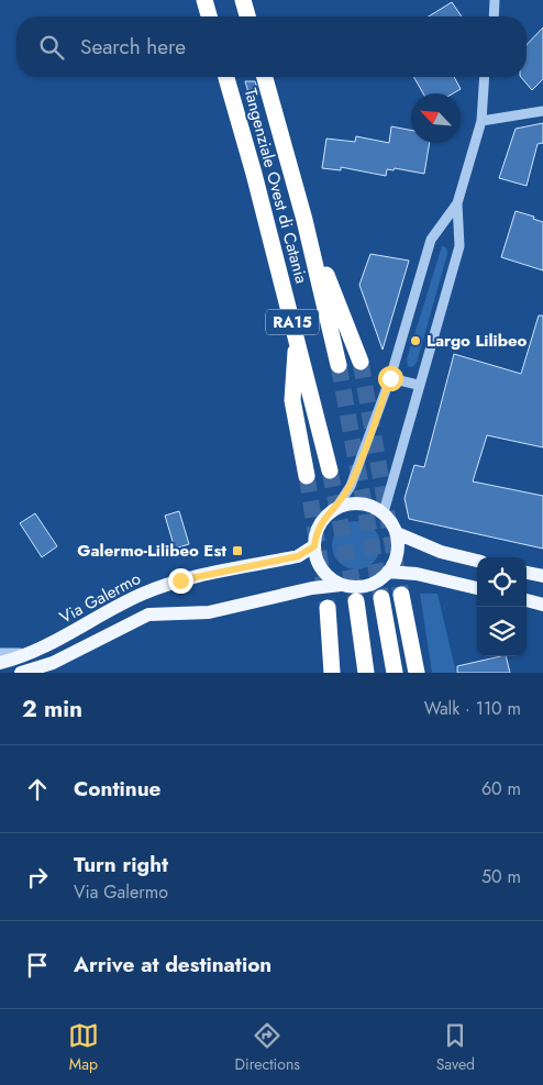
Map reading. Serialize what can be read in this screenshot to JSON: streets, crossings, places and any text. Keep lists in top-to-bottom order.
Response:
{
  "streets": {
    "highway": ["Tangenziale Ovest di Catania", "RA15"],
    "main road": ["Via Galermo"]
  },
  "places": {
    "other": ["Largo Lilibeo"],
    "transit": ["Galermo-Lilibeo Est"]
  },
  "north": "top left",
  "page": {
    "search": "Search here",
    "heading": ["2 min", "Walk · 110 m"],
    "list": [
      ["Continue", "60 m"],
      ["Turn right", "Via Galermo", "50 m"],
      "Arrive at destination"
    ],
    "nav": ["Map", "Directions", "Saved"]
  }
}
